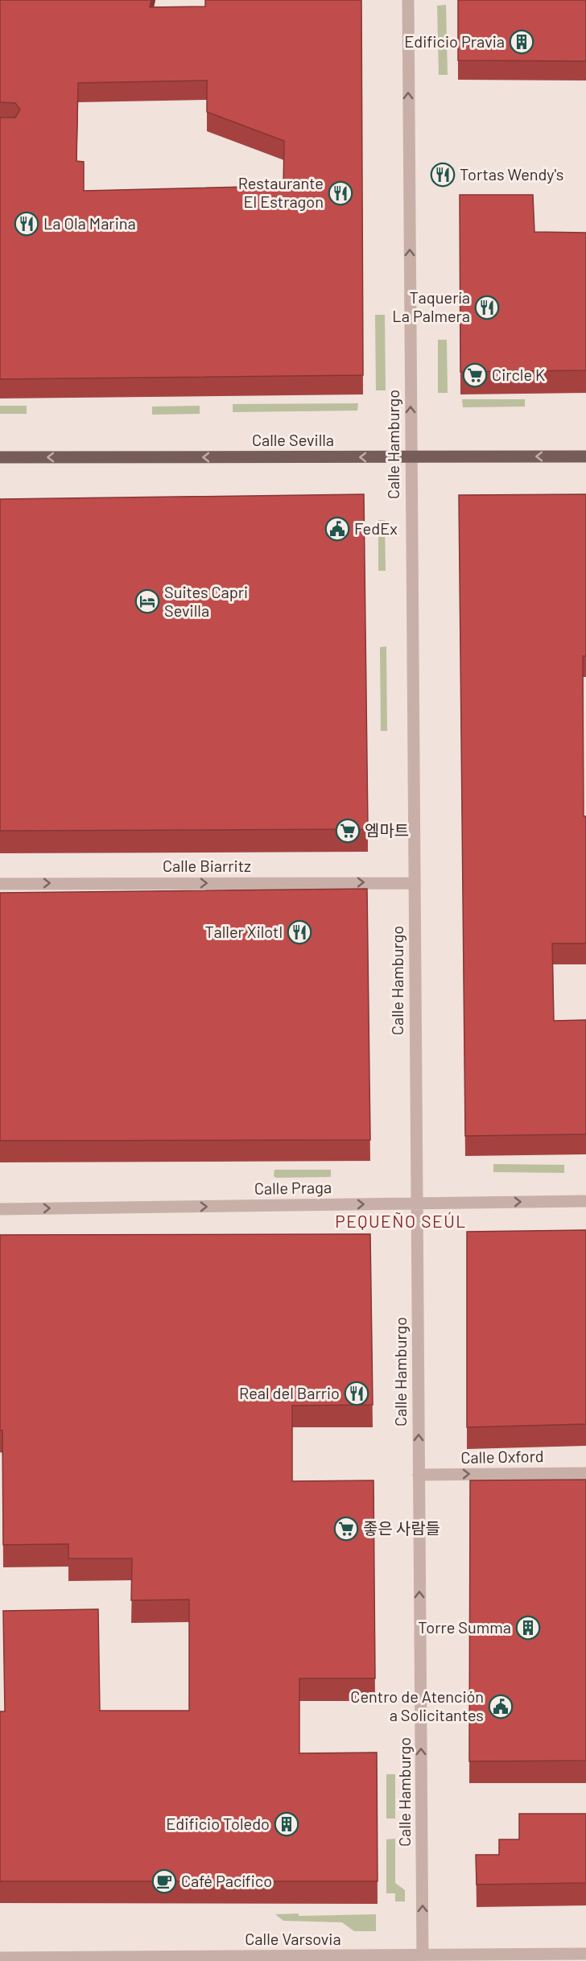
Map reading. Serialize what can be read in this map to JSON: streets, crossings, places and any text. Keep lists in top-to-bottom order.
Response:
{
  "streets": {
    "main road": ["Calle Sevilla"],
    "street": [
      "Calle Hamburgo",
      "Calle Biarritz",
      "Calle Praga",
      "Calle Oxford",
      "Calle Varsovia"
    ]
  },
  "crossings": [
    ["Calle Sevilla", "Calle Hamburgo"],
    ["Calle Hamburgo", "Calle Biarritz"],
    ["Calle Hamburgo", "Calle Praga"],
    ["Calle Hamburgo", "Calle Oxford"],
    ["Calle Hamburgo", "Calle Varsovia"]
  ],
  "one_way": [
    "Calle Sevilla",
    "Calle Hamburgo",
    "Calle Biarritz",
    "Calle Praga",
    "Calle Oxford"
  ],
  "districts": ["PEQUEÑO SEÚL"],
  "places": {
    "building": ["Edificio Pravia", "Torre Summa", "Edificio Toledo"],
    "restaurant": [
      "Tortas Wendy's",
      "Restaurante El Estragon",
      "La Ola Marina",
      "Taquería La Palmera",
      "Taller Xilotl",
      "Real del Barrio"
    ],
    "supermarket": ["Circle K", "엠마트", "좋은 사람들"],
    "public building": ["FedEx", "Centro de Atención a Solicitantes"],
    "hotel": ["Suites Capri Sevilla"],
    "cafe": ["Café Pacífico"]
  }
}
